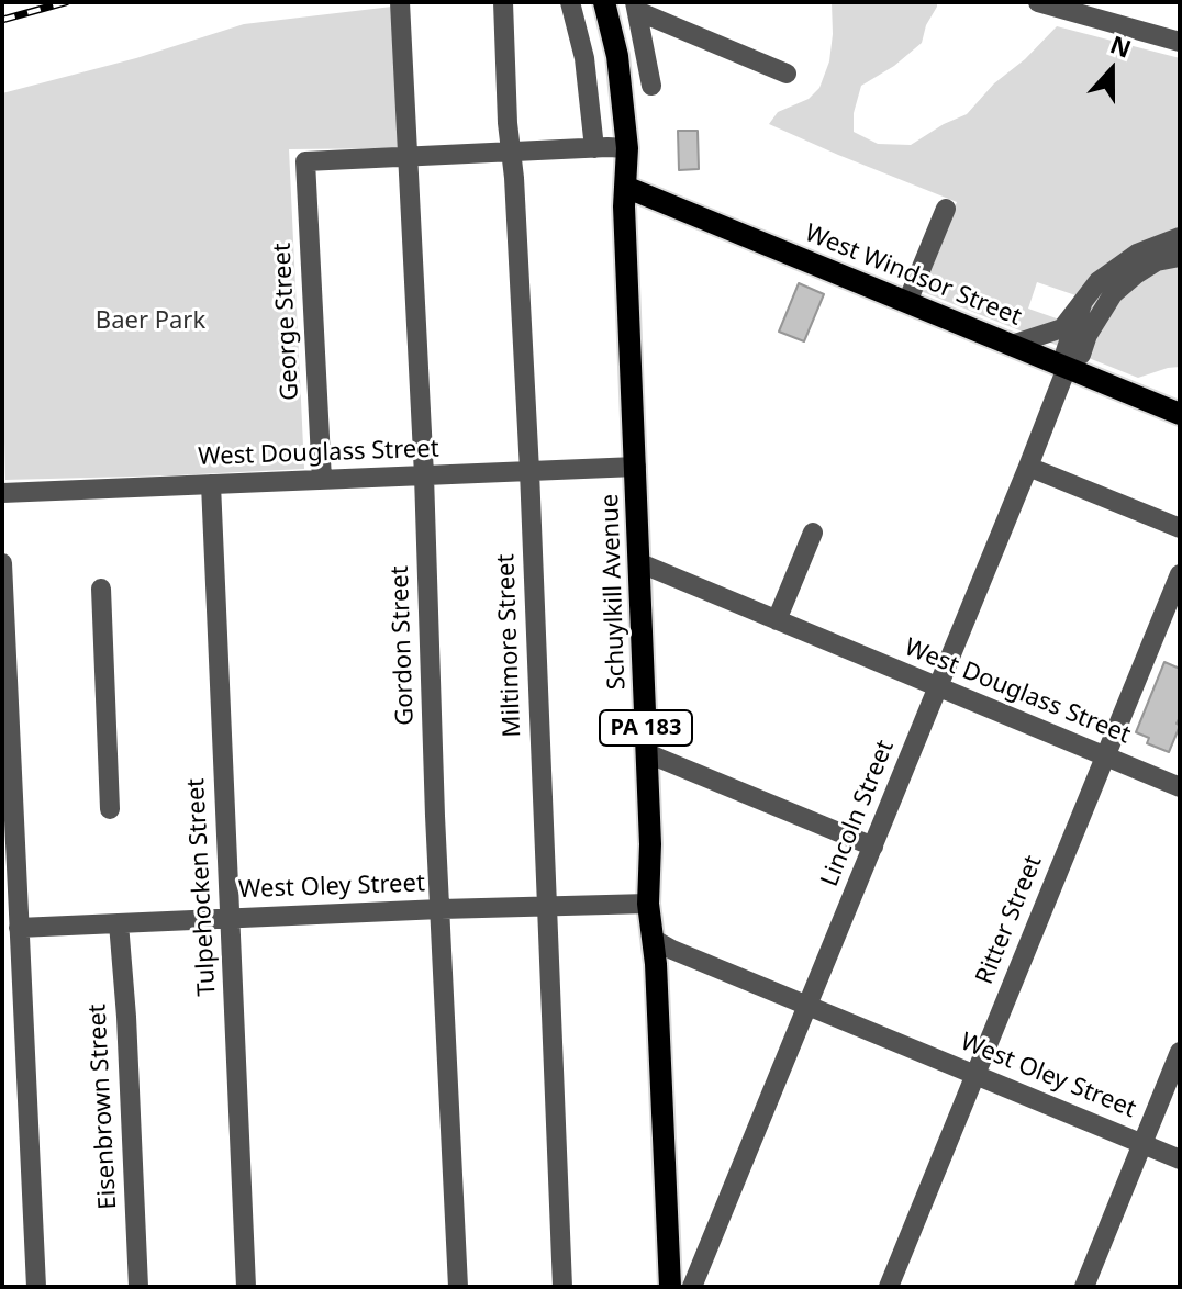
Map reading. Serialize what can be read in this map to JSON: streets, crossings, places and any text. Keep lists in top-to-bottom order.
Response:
{
  "streets": {
    "main road": ["West Windsor Street", "Schuylkill Avenue", "PA 183"],
    "street": [
      "George Street",
      "West Douglass Street",
      "Gordon Street",
      "Miltimore Street",
      "Lincoln Street",
      "Tulpehocken Street",
      "West Oley Street",
      "Ritter Street",
      "Eisenbrown Street"
    ]
  },
  "crossings": [
    ["West Windsor Street", "Schuylkill Avenue"],
    ["West Windsor Street", "Lincoln Street"],
    ["George Street", "West Douglass Street"],
    ["George Street", "Gordon Street"],
    ["West Douglass Street", "Schuylkill Avenue"],
    ["West Douglass Street", "Gordon Street"],
    ["West Douglass Street", "Miltimore Street"],
    ["West Douglass Street", "Lincoln Street"],
    ["West Douglass Street", "Tulpehocken Street"],
    ["West Douglass Street", "Ritter Street"],
    ["Schuylkill Avenue", "West Oley Street"],
    ["Gordon Street", "West Oley Street"],
    ["Miltimore Street", "West Oley Street"],
    ["Lincoln Street", "West Oley Street"],
    ["Tulpehocken Street", "West Oley Street"],
    ["West Oley Street", "Ritter Street"],
    ["West Oley Street", "Eisenbrown Street"]
  ],
  "parks": ["Baer Park"],
  "north": "top"
}
